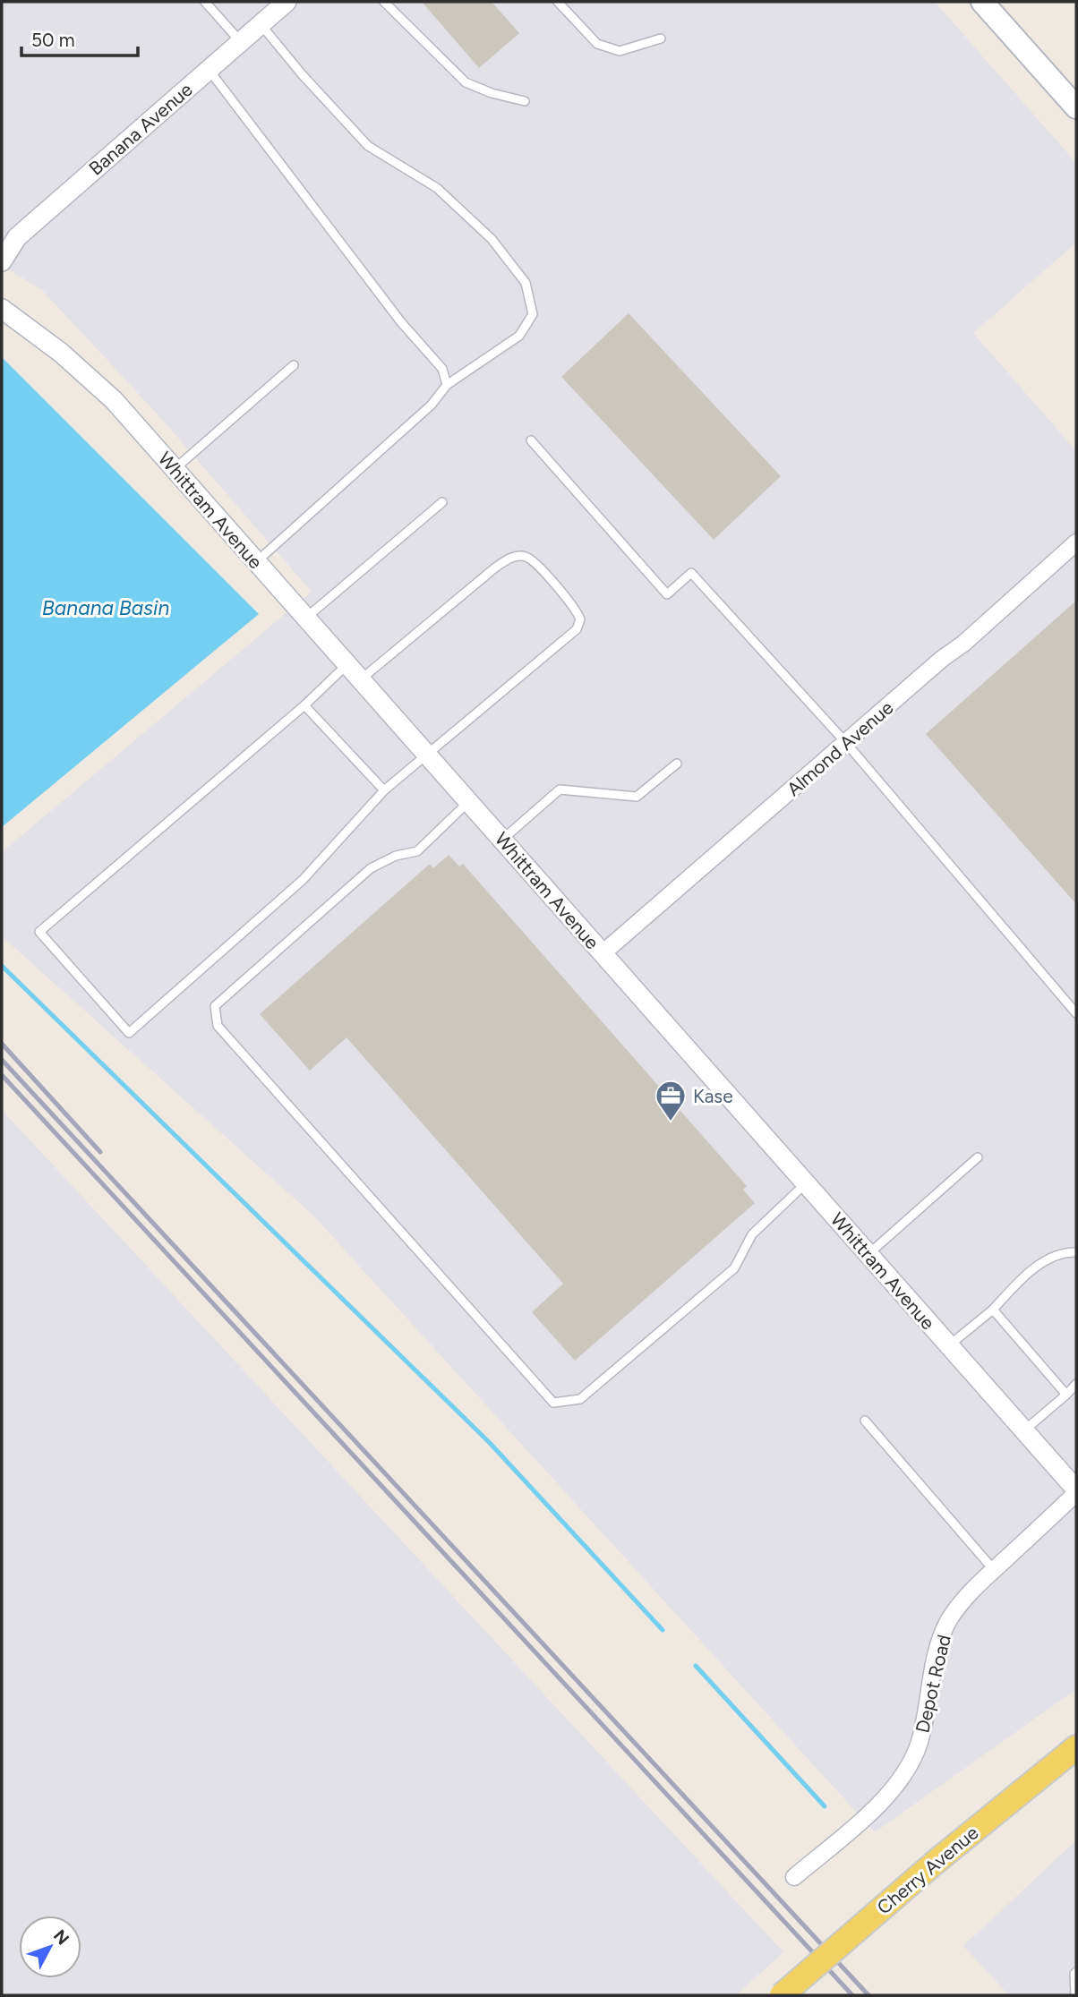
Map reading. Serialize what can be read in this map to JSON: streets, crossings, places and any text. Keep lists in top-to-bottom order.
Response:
{
  "streets": {
    "main road": ["Cherry Avenue"],
    "street": [
      "Banana Avenue",
      "Whittram Avenue",
      "Almond Avenue",
      "Depot Road"
    ]
  },
  "crossings": [
    ["Whittram Avenue", "Almond Avenue"],
    ["Whittram Avenue", "Depot Road"]
  ],
  "water": ["Banana Basin"],
  "places": {
    "office": ["Kase"]
  },
  "scale_bar": "50 m",
  "north": "top right"
}
